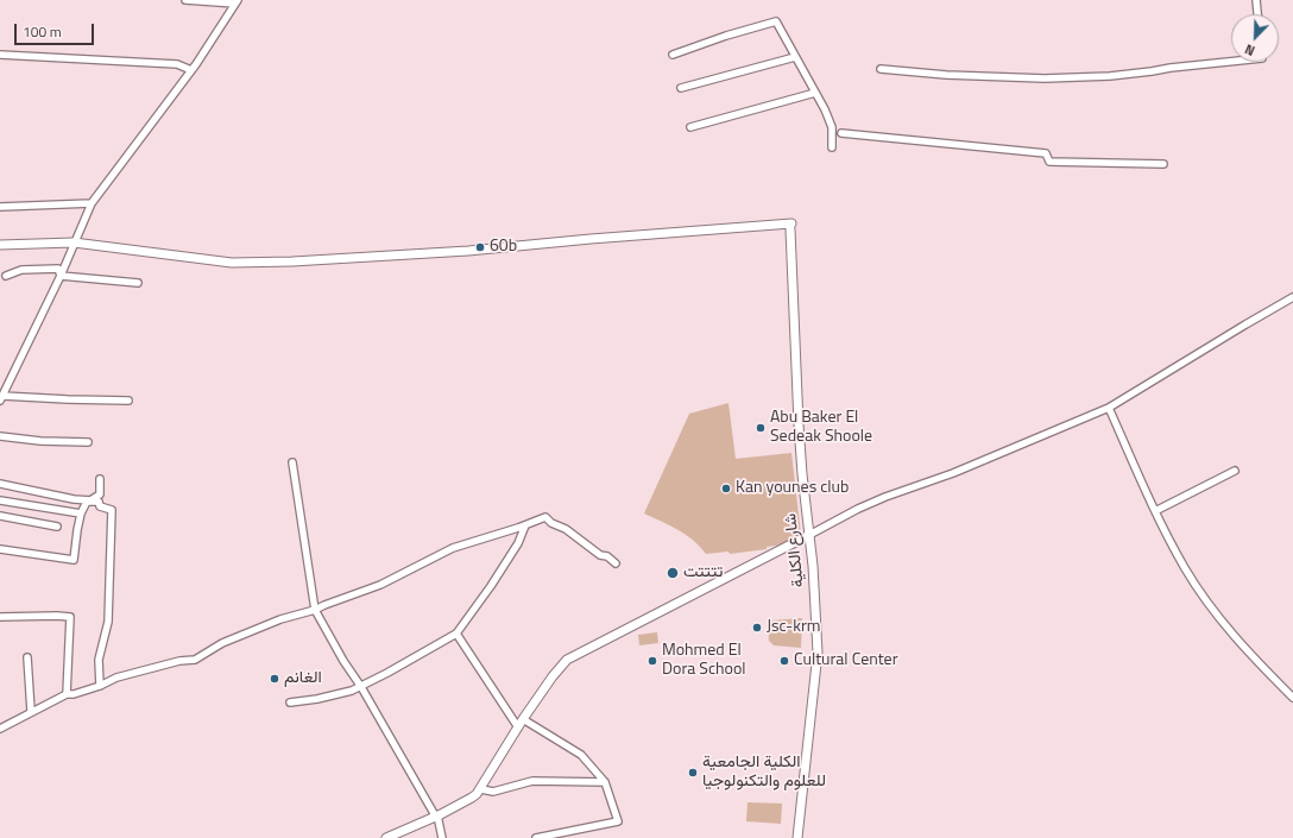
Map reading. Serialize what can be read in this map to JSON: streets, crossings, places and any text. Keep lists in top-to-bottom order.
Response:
{
  "streets": {
    "street": ["شارع الكلية"]
  },
  "places": [
    "60b",
    "Abu Baker El Sedeak Shoole",
    "Kan younes club",
    "تتتتت",
    "Jsc-krm",
    "Mohmed El Dora School",
    "Cultural Center",
    "الغانم",
    "الكلية الجامعية للعلوم والتكنولوجيا"
  ],
  "scale_bar": "100 m",
  "north": "bottom left"
}
